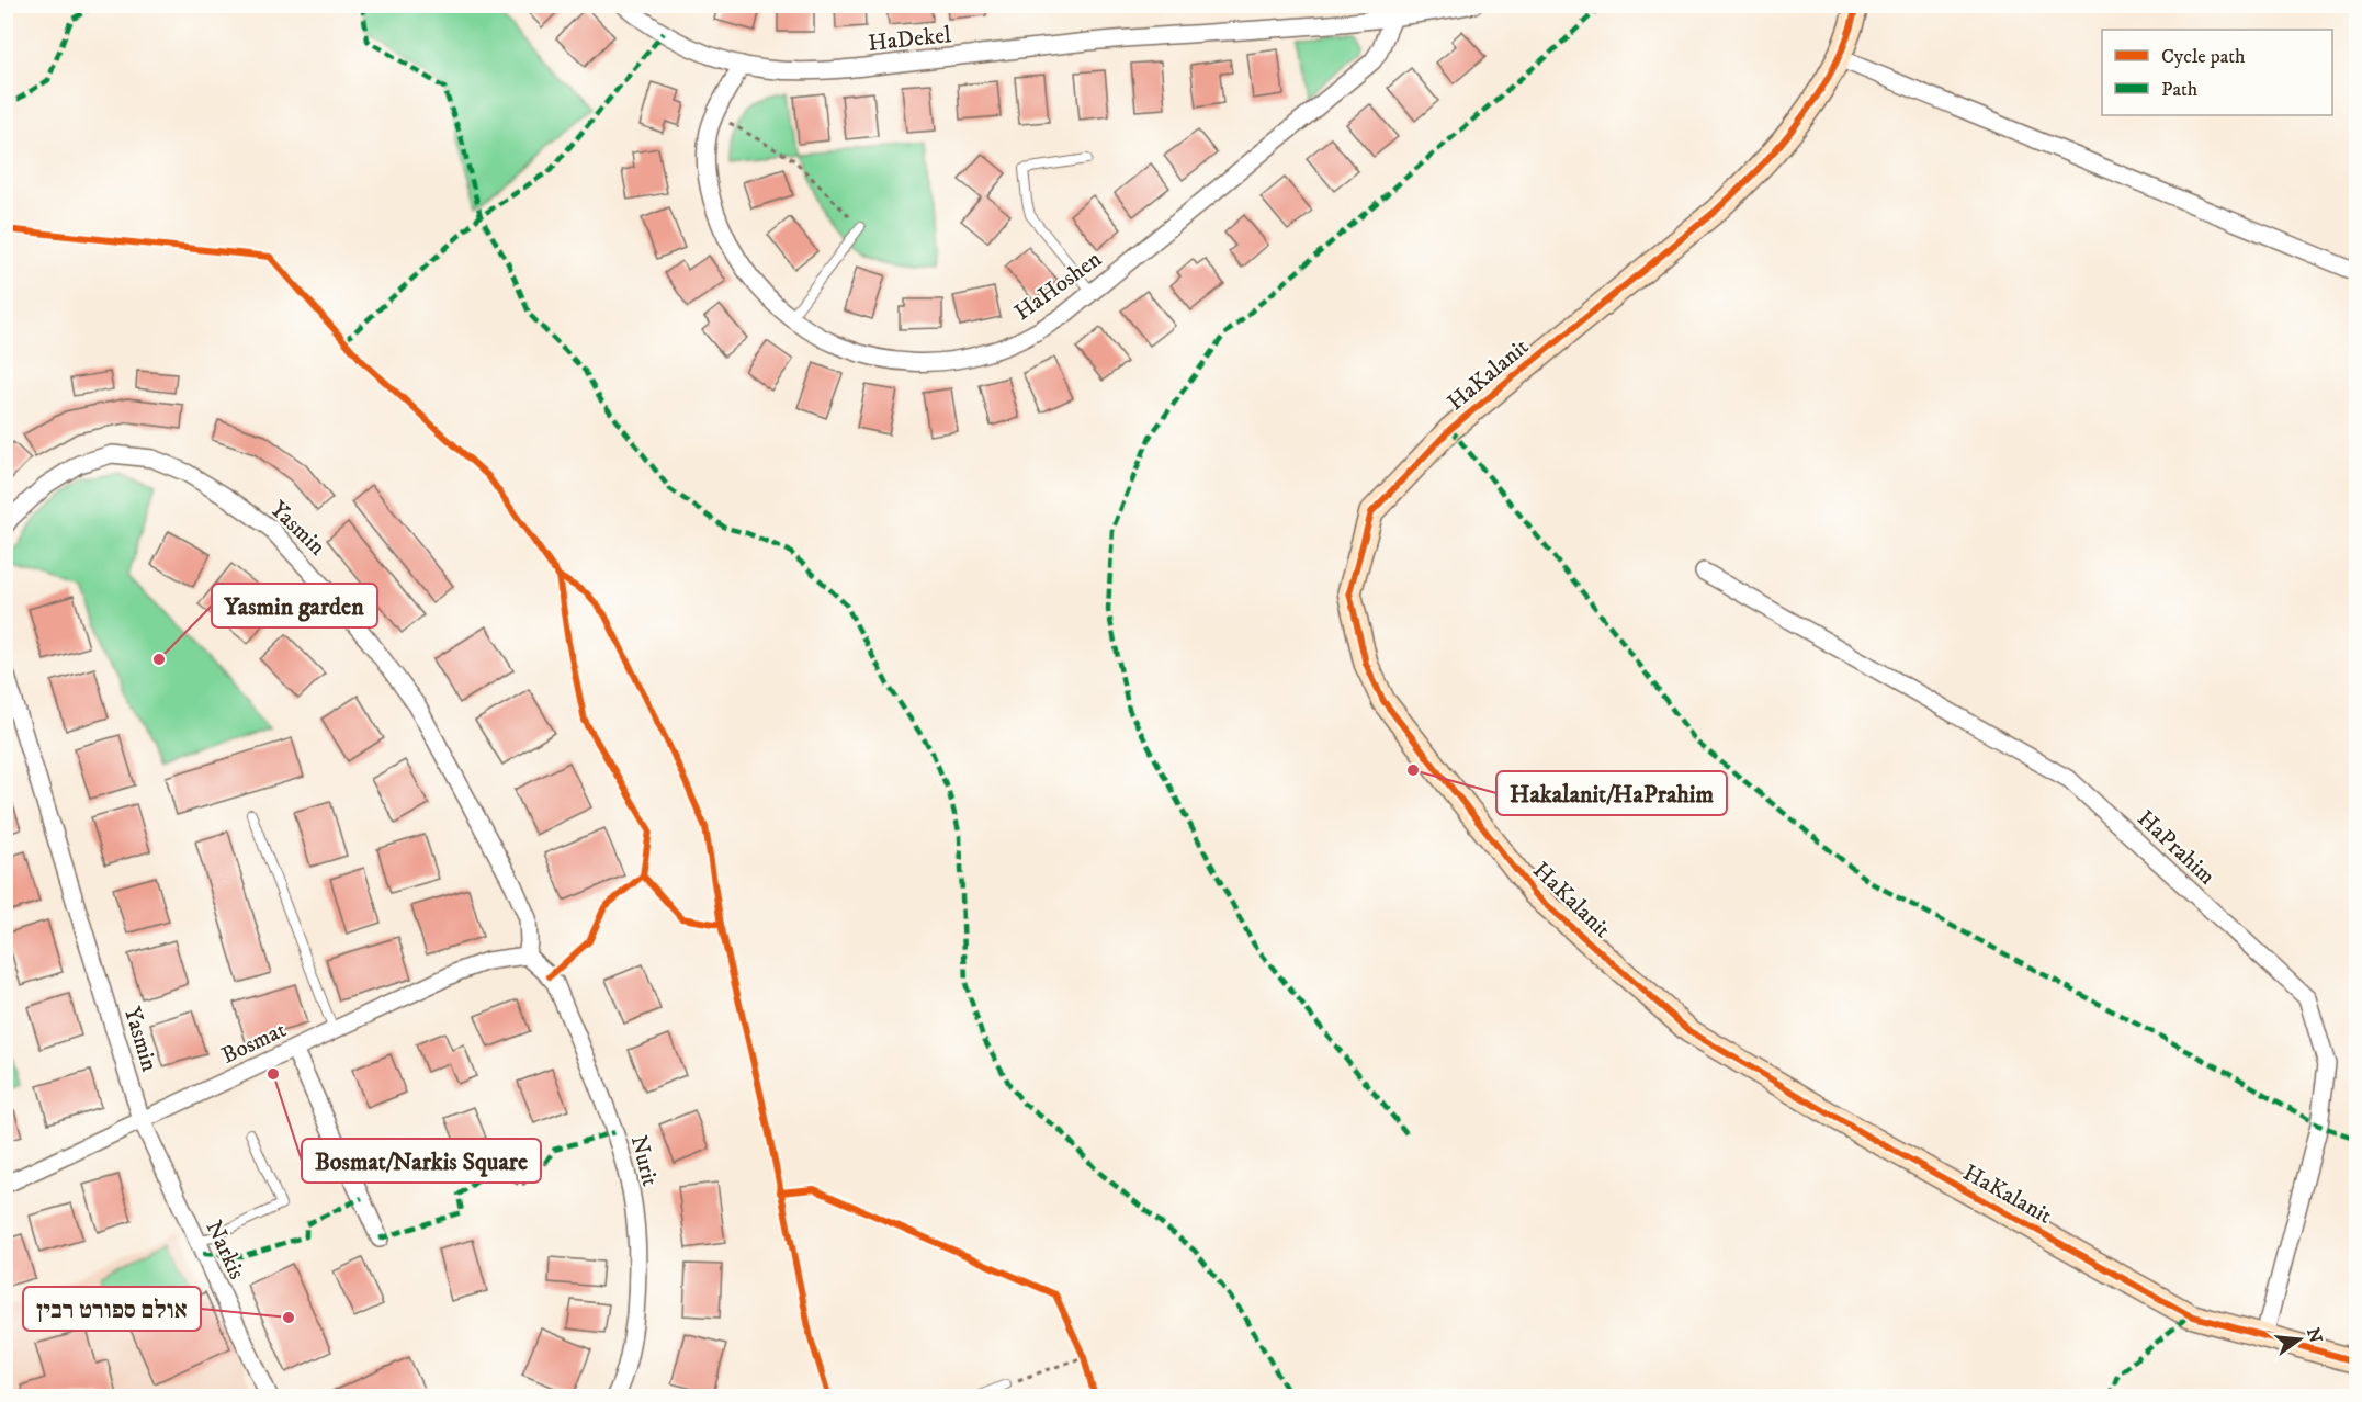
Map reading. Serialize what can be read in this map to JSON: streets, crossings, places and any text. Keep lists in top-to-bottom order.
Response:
{
  "streets": {
    "street": [
      "HaDekel",
      "HaHoshen",
      "HaKalanit",
      "Yasmin",
      "HaPrahim",
      "Bosmat",
      "Nurit",
      "Narkis"
    ]
  },
  "crossings": [
    ["HaDekel", "HaHoshen"],
    ["HaKalanit", "HaPrahim"],
    ["Yasmin", "Bosmat"],
    ["Yasmin", "Nurit"],
    ["Yasmin", "Narkis"],
    ["Bosmat", "Nurit"],
    ["Bosmat", "Narkis"]
  ],
  "places": [
    "Yasmin garden",
    "Hakalanit/HaPrahim",
    "Bosmat/Narkis Square",
    "אולם ספורט רבין"
  ],
  "legend": ["Cycle path", "Path"],
  "north": "right"
}
